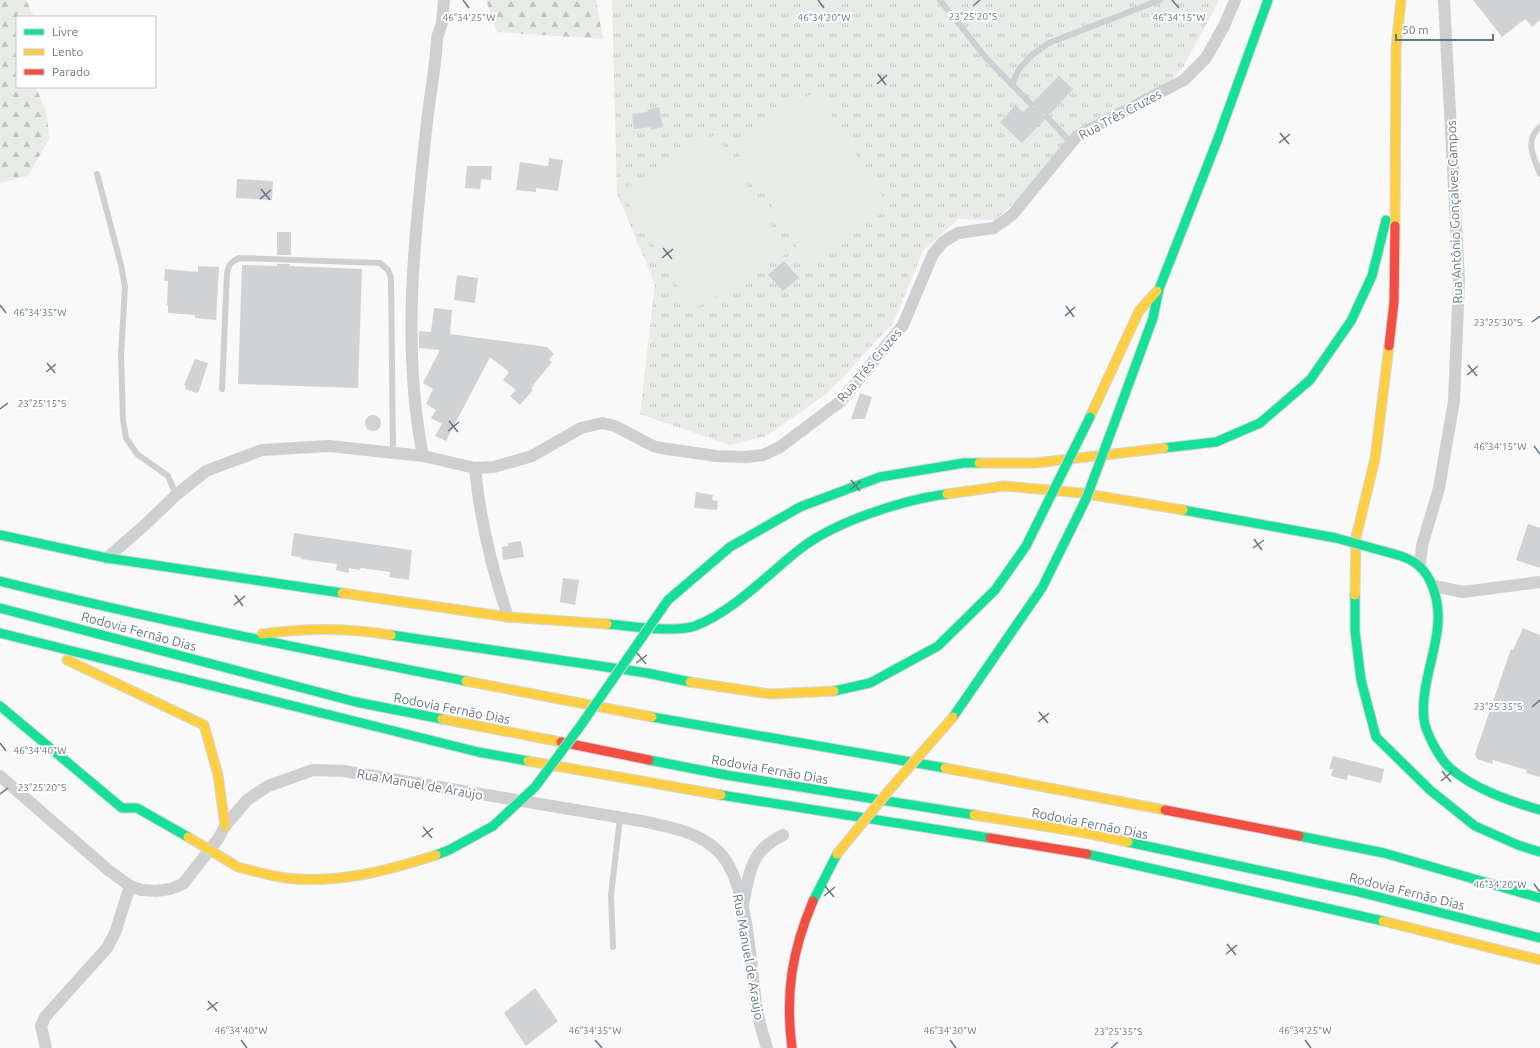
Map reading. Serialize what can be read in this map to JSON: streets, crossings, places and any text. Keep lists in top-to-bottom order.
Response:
{
  "streets": {
    "main road": ["Rodovia Fernão Dias"],
    "street": ["Rua Três Cruzes", "Rua Antônio Gonçalves Campos", "Rua Manuel de Araújo"]
  },
  "legend": ["Livre", "Lento", "Parado"],
  "scale_bar": "50 m",
  "coordinates": [
    "23°25'20\"S",
    "46°34'25\"W",
    "46°34'20\"W",
    "46°34'15\"W",
    "46°34'35\"W",
    "23°25'30\"S",
    "23°25'15\"S",
    "23°25'35\"S",
    "46°34'40\"W",
    "46°34'30\"W"
  ]
}
